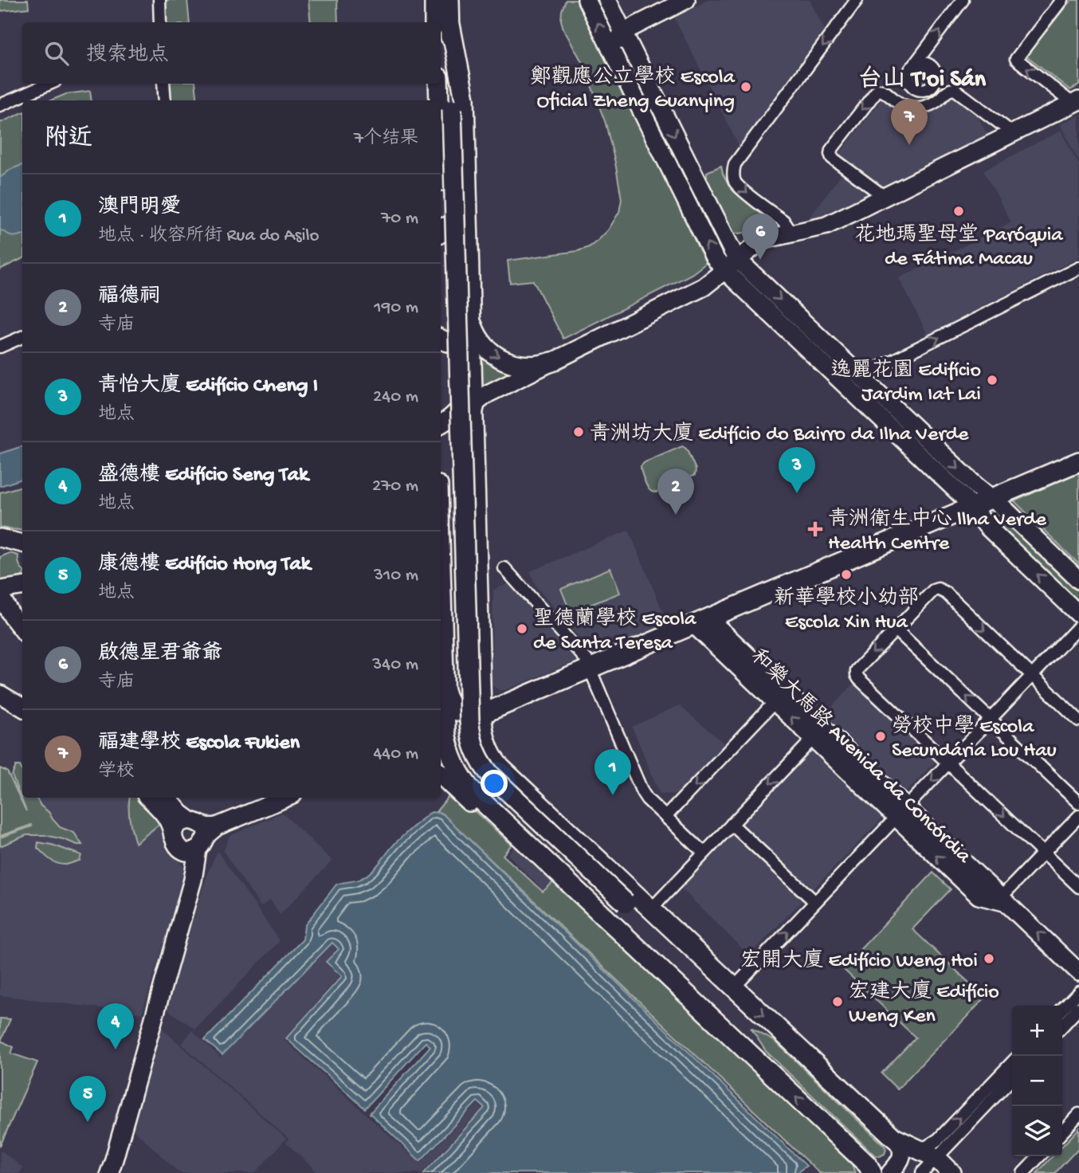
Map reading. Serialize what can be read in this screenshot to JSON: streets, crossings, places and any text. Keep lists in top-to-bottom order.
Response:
{
  "streets": {
    "main road": ["和樂大馬路 Avenida da Concórdia"]
  },
  "districts": ["台山 T'oi Sán"],
  "places": {
    "other": [
      "鄭觀應公立學校 Escola Oficial Zheng Guanying",
      "花地瑪聖母堂 Paróquia de Fátima Macau",
      "逸麗花園 Edifício Jardim Iat Lai",
      "青洲坊大廈 Edifício do Bairro da Ilha Verde",
      "新華學校小幼部 Escola Xin Hua",
      "聖德蘭學校 Escola de Santa Teresa",
      "勞校中學 Escola Secundária Lou Hau",
      "宏開大廈 Edifício Weng Hoi",
      "宏建大廈 Edifício Weng Ken"
    ],
    "health": ["青洲衛生中心 llha Verde Health Centre"]
  },
  "page": {
    "search": "搜索地点",
    "pins": [
      "7",
      "6",
      "3",
      "2",
      "1",
      "4",
      "5"
    ],
    "heading": ["附近", "7个结果"],
    "list": [
      {
        "mark": "1",
        "name": "澳門明愛",
        "note": "地点 · 收容所街 Rua do Asilo",
        "value": "70 m"
      },
      {
        "mark": "2",
        "name": "福德祠",
        "note": "寺庙",
        "value": "190 m"
      },
      {
        "mark": "3",
        "name": "青怡大廈 Edifício Cheng I",
        "note": "地点",
        "value": "240 m"
      },
      {
        "mark": "4",
        "name": "盛德樓 Edifício Seng Tak",
        "note": "地点",
        "value": "270 m"
      },
      {
        "mark": "5",
        "name": "康德樓 Edifício Hong Tak",
        "note": "地点",
        "value": "310 m"
      },
      {
        "mark": "6",
        "name": "啟德星君爺爺",
        "note": "寺庙",
        "value": "340 m"
      },
      {
        "mark": "7",
        "name": "福建學校 Escola Fukien",
        "note": "学校",
        "value": "440 m"
      }
    ],
    "map_buttons": ["+", "−"]
  }
}
